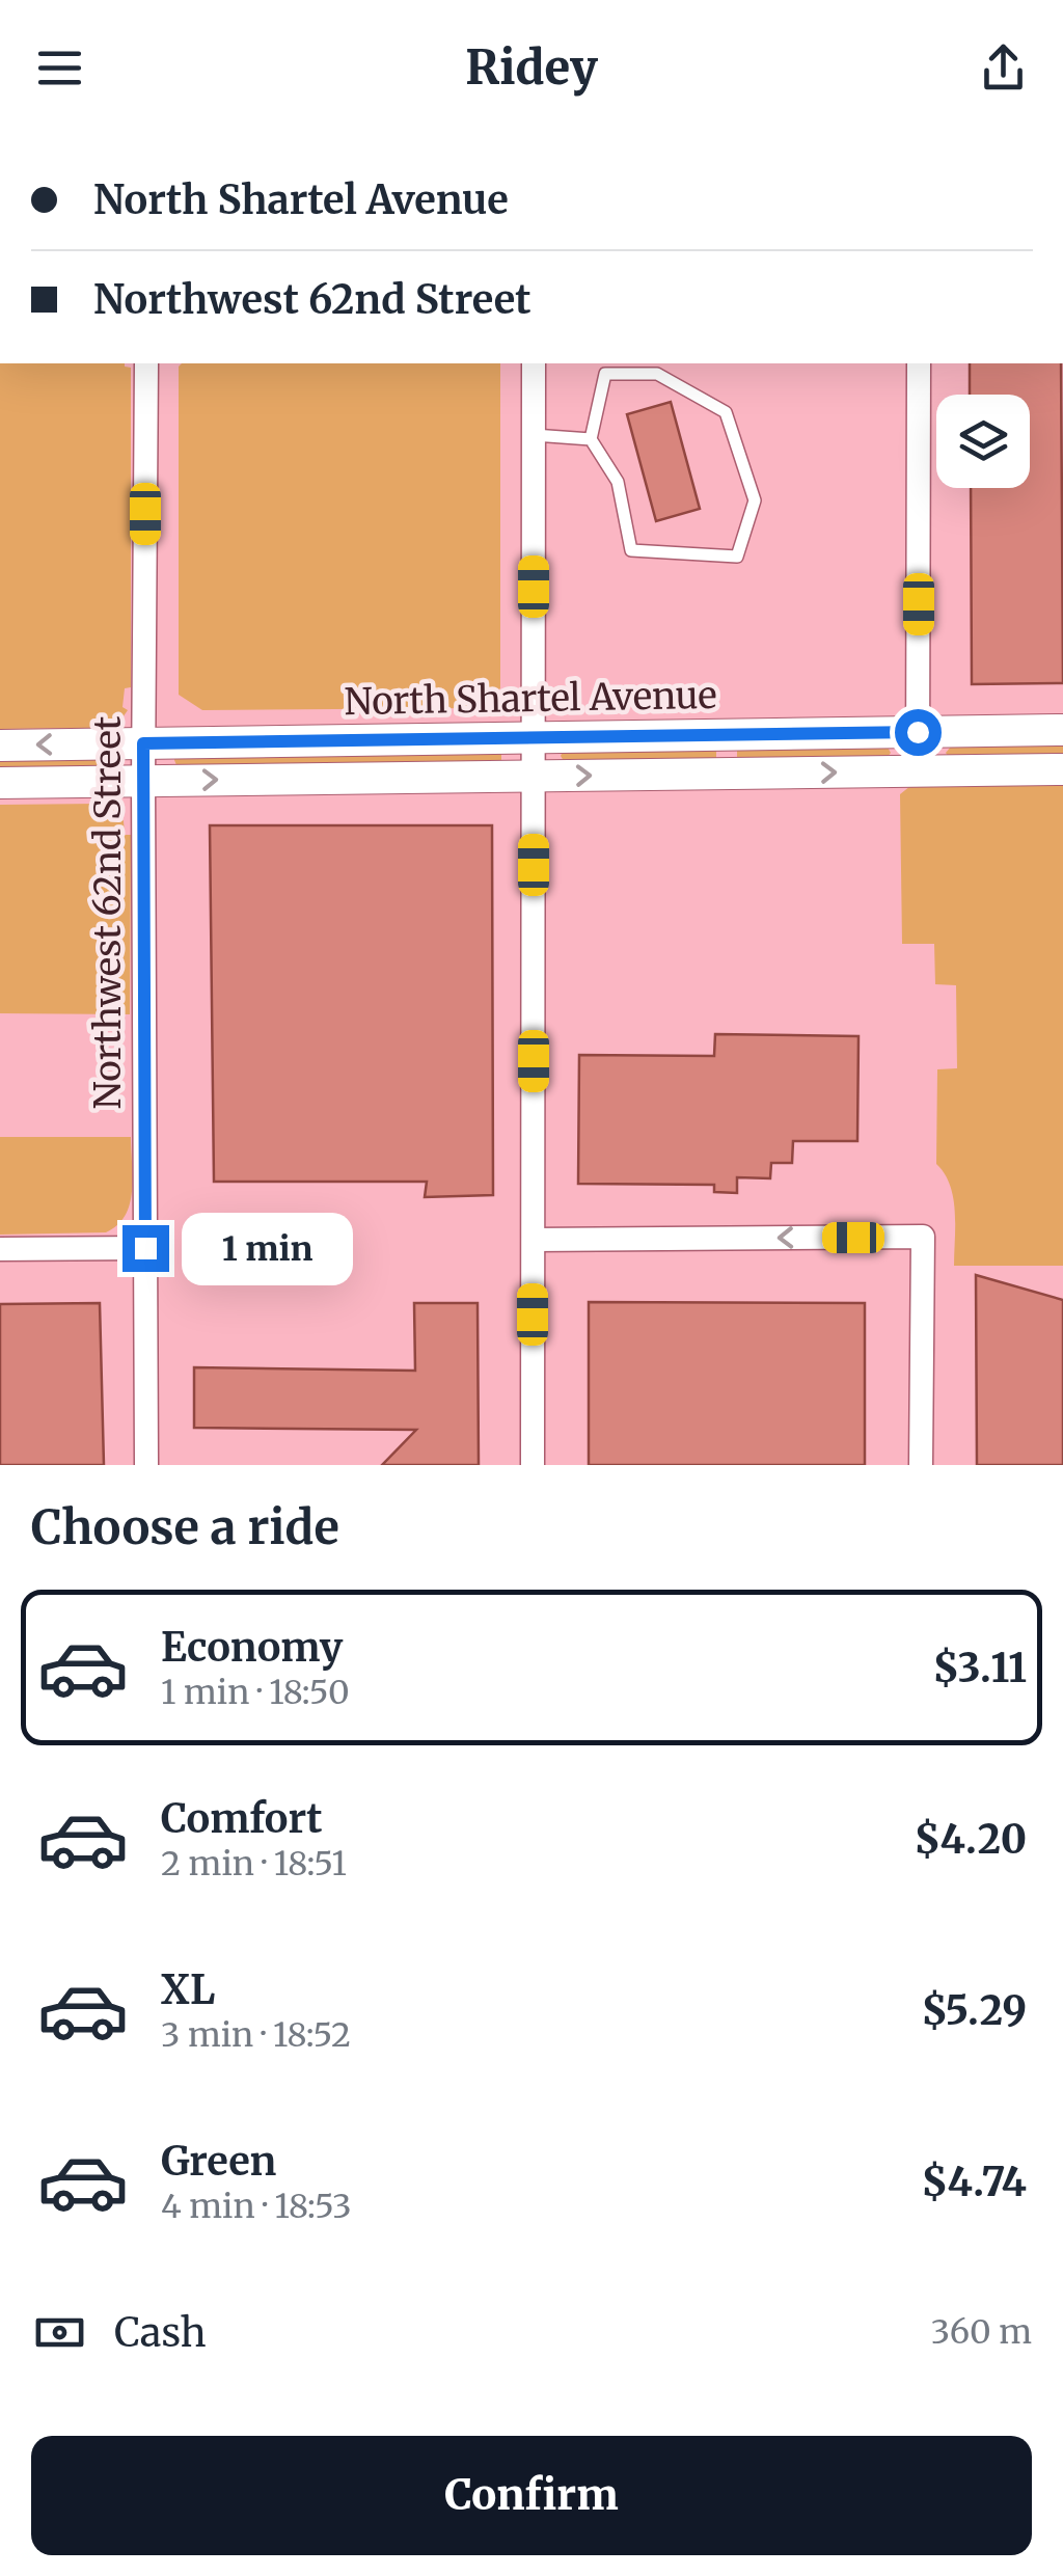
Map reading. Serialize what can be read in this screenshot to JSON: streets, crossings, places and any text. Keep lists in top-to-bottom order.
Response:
{
  "streets": {
    "street": ["North Shartel Avenue", "Northwest 62nd Street"]
  },
  "crossings": [
    ["North Shartel Avenue", "Northwest 62nd Street"]
  ],
  "page": {
    "header": "Ridey",
    "banner": ["North Shartel Avenue", "Northwest 62nd Street"],
    "bubble": "1 min",
    "heading": "Choose a ride",
    "list": [
      {
        "name": "Economy",
        "note": "1 min · 18:50",
        "value": "$3.11"
      },
      {
        "name": "Comfort",
        "note": "2 min · 18:51",
        "value": "$4.20"
      },
      {
        "name": "XL",
        "note": "3 min · 18:52",
        "value": "$5.29"
      },
      {
        "name": "Green",
        "note": "4 min · 18:53",
        "value": "$4.74"
      }
    ],
    "pay": ["Cash", "360 m"],
    "buttons": "Confirm"
  }
}
